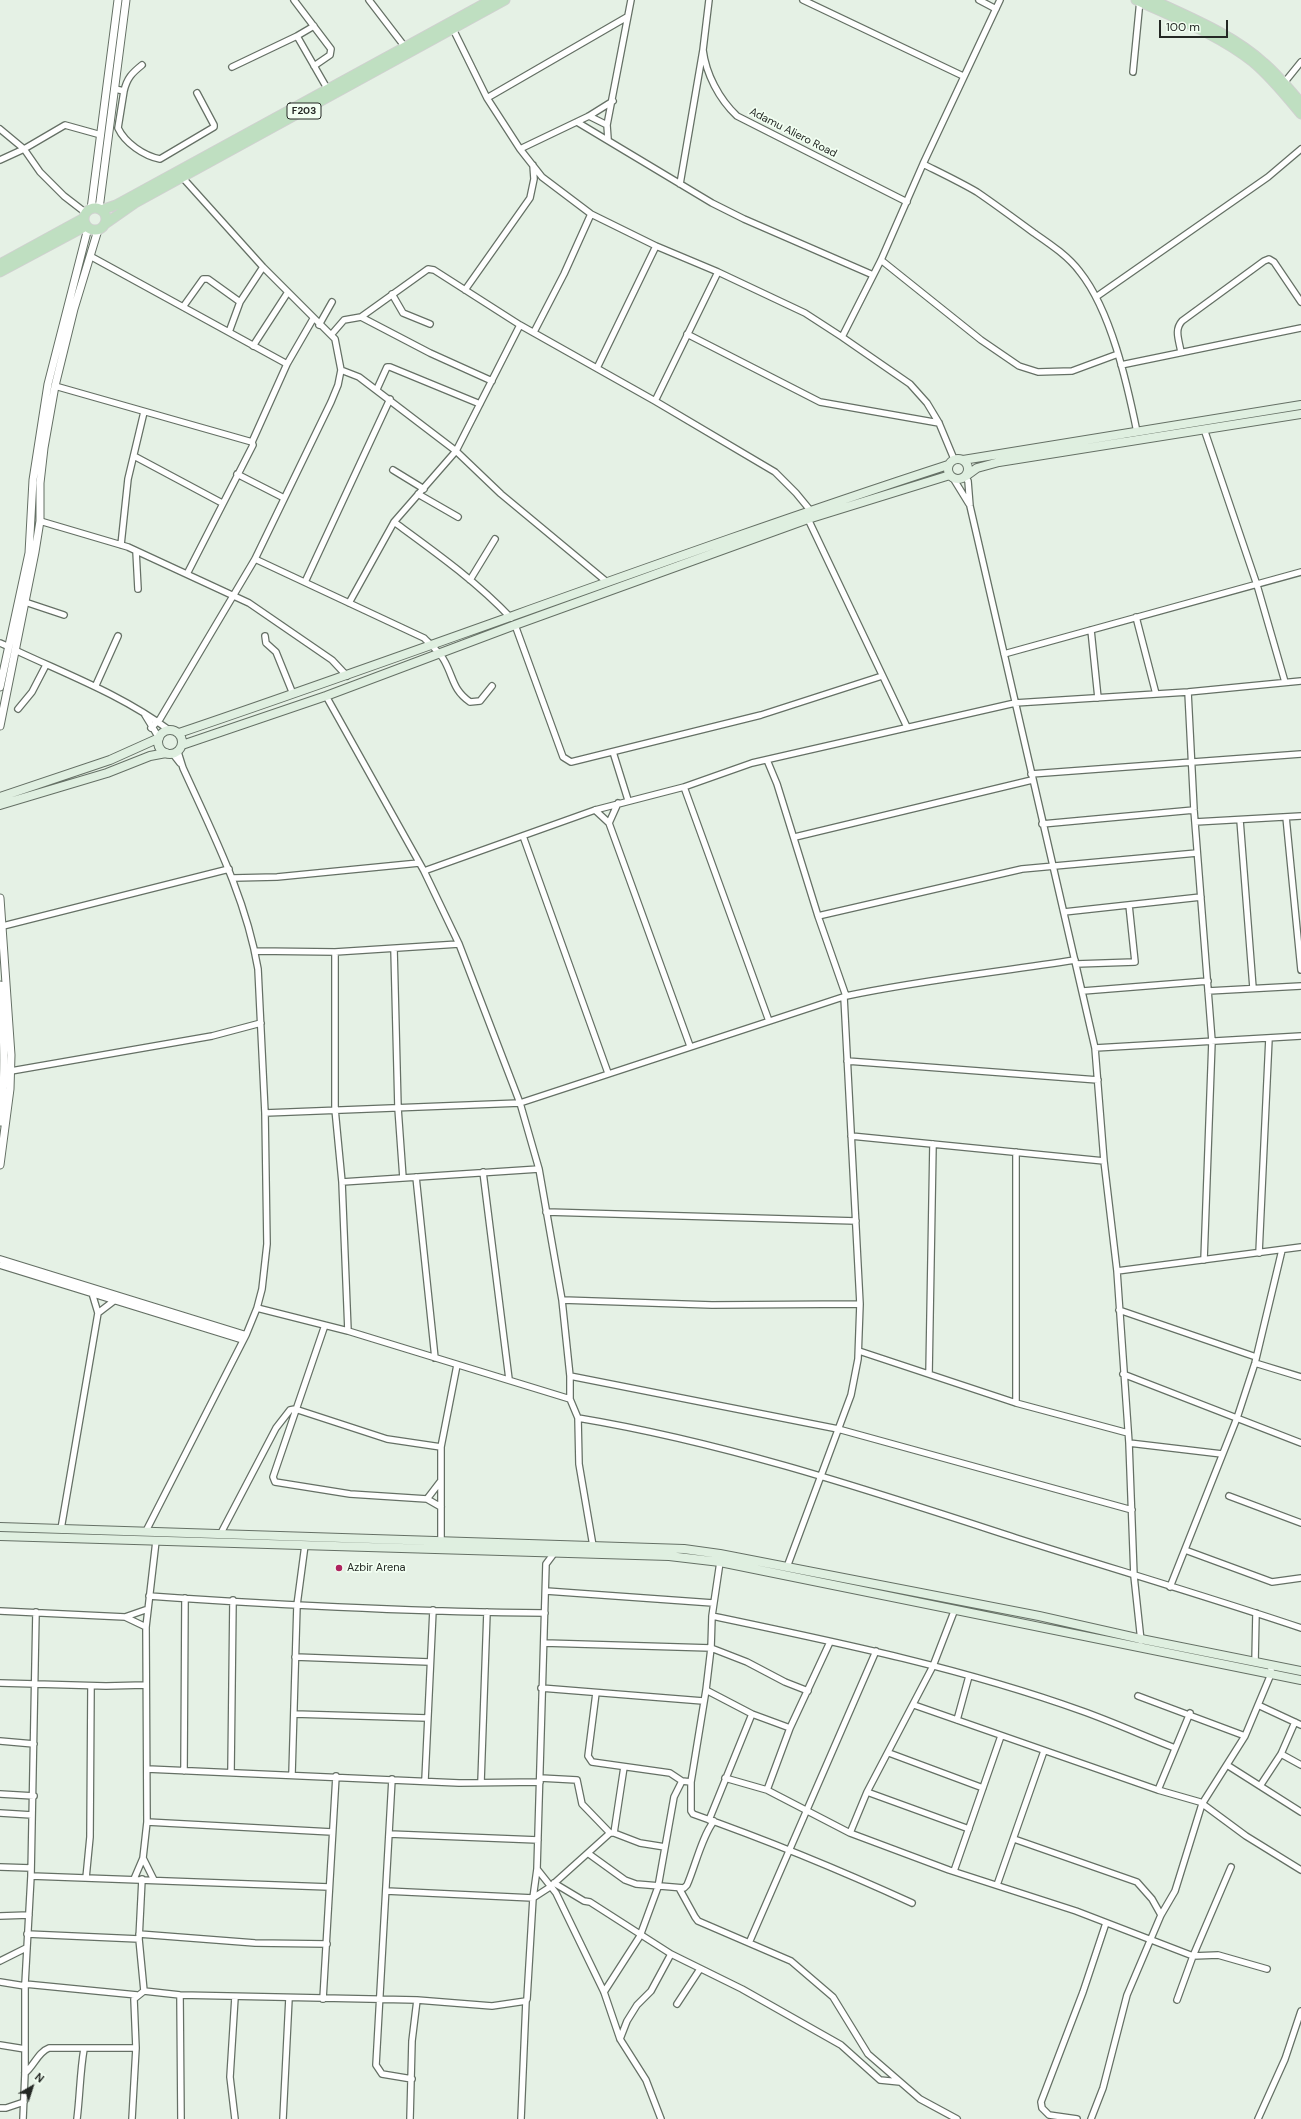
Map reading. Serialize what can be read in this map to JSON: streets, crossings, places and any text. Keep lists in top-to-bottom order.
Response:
{
  "streets": {
    "main road": ["F203"],
    "street": ["Adamu Aliero Road"]
  },
  "places": ["Azbir Arena"],
  "scale_bar": "100 m",
  "north": "top right"
}
